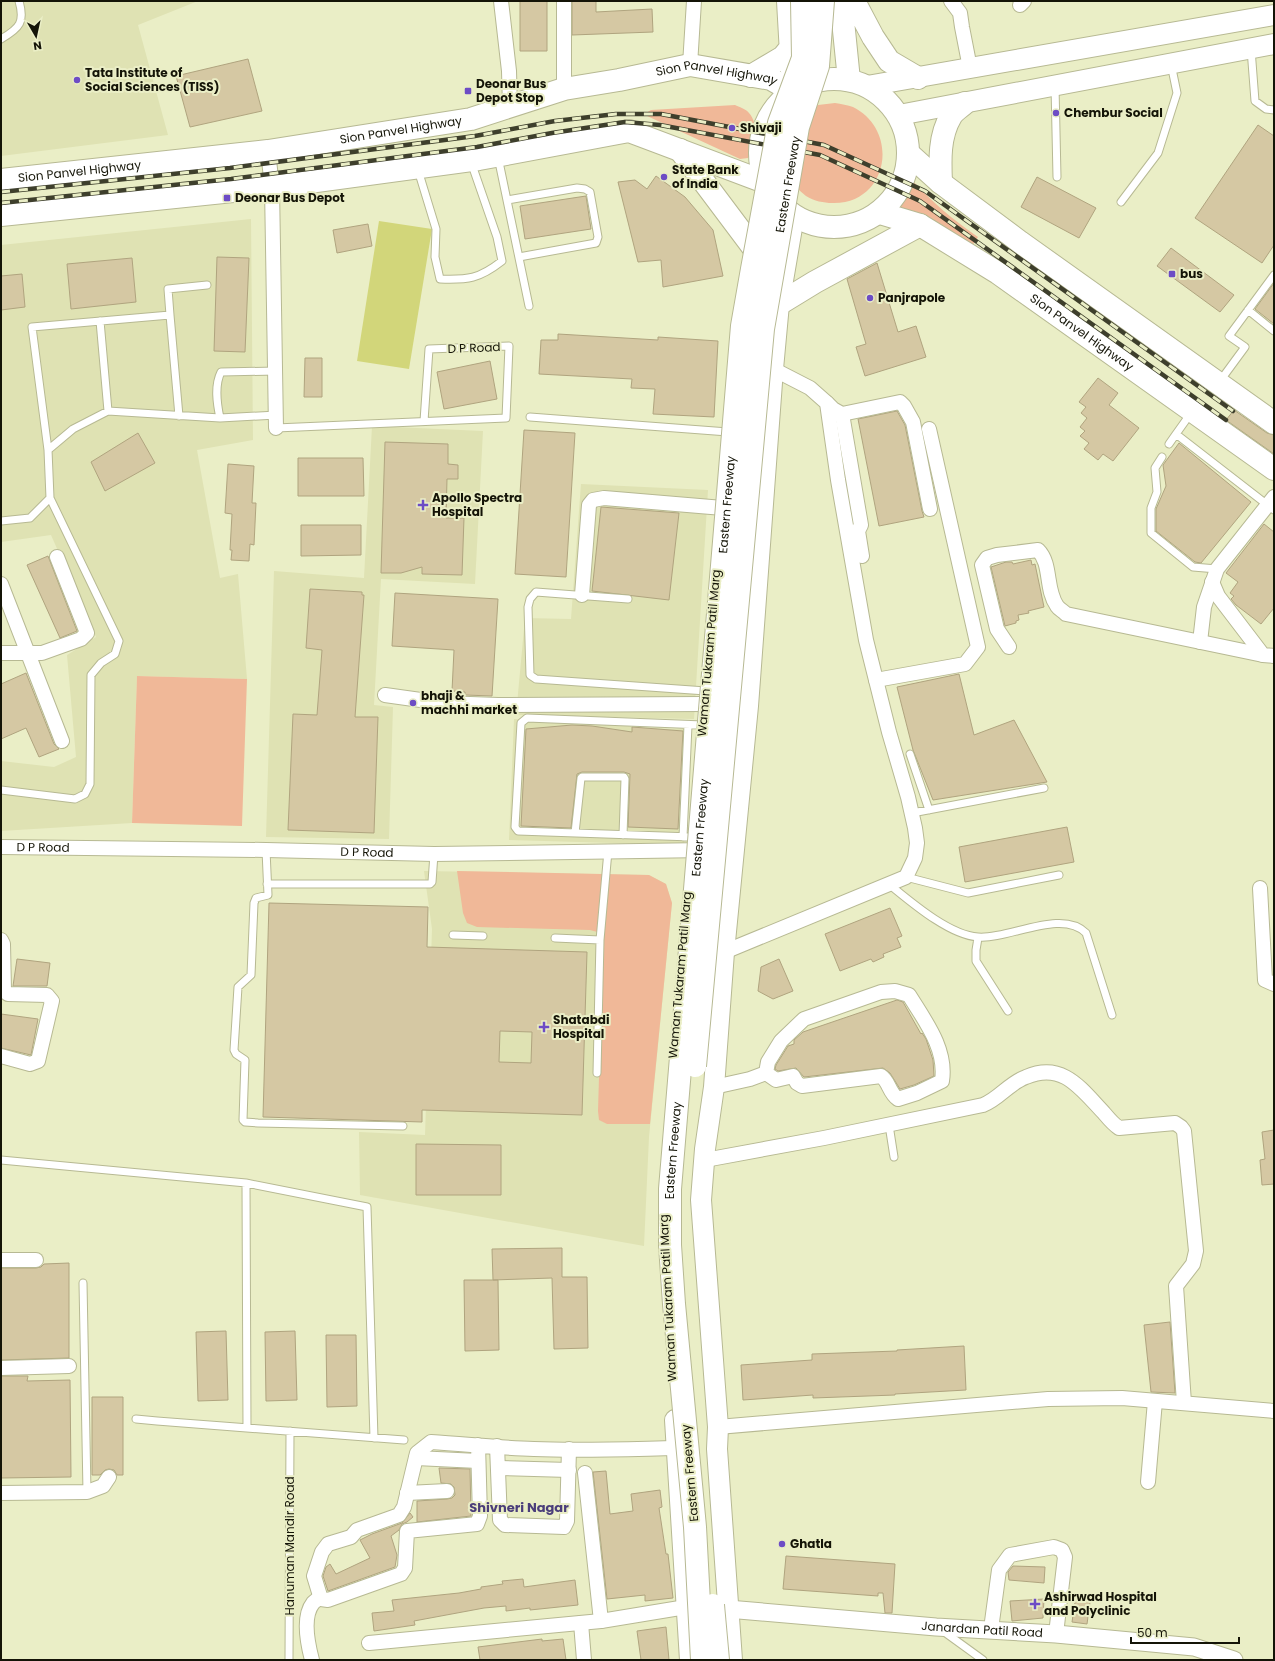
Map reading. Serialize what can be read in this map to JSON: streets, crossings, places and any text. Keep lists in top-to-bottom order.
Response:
{
  "streets": {
    "highway": ["Sion Panvel Highway", "Eastern Freeway"],
    "main road": ["Waman Tukaram Patil Marg"],
    "street": ["D P Road", "Janardan Patil Road"],
    "lane": ["Hanuman Mandir Road"]
  },
  "crossings": [
    ["D P Road", "Waman Tukaram Patil Marg"],
    ["Waman Tukaram Patil Marg", "Janardan Patil Road"]
  ],
  "districts": ["Shivneri Nagar"],
  "places": {
    "other": [
      "Tata Institute of Social Sciences (TISS)",
      "Chembur Social",
      "Shivaji",
      "State Bank of India",
      "Panjrapole",
      "bhaji & machhi market",
      "Ghatla"
    ],
    "transit": ["Deonar Bus Depot Stop", "Deonar Bus Depot", "bus"],
    "health": ["Apollo Spectra Hospital", "Shatabdi Hospital", "Ashirwad Hospital and Polyclinic"]
  },
  "scale_bar": "50 m",
  "north": "bottom"
}
